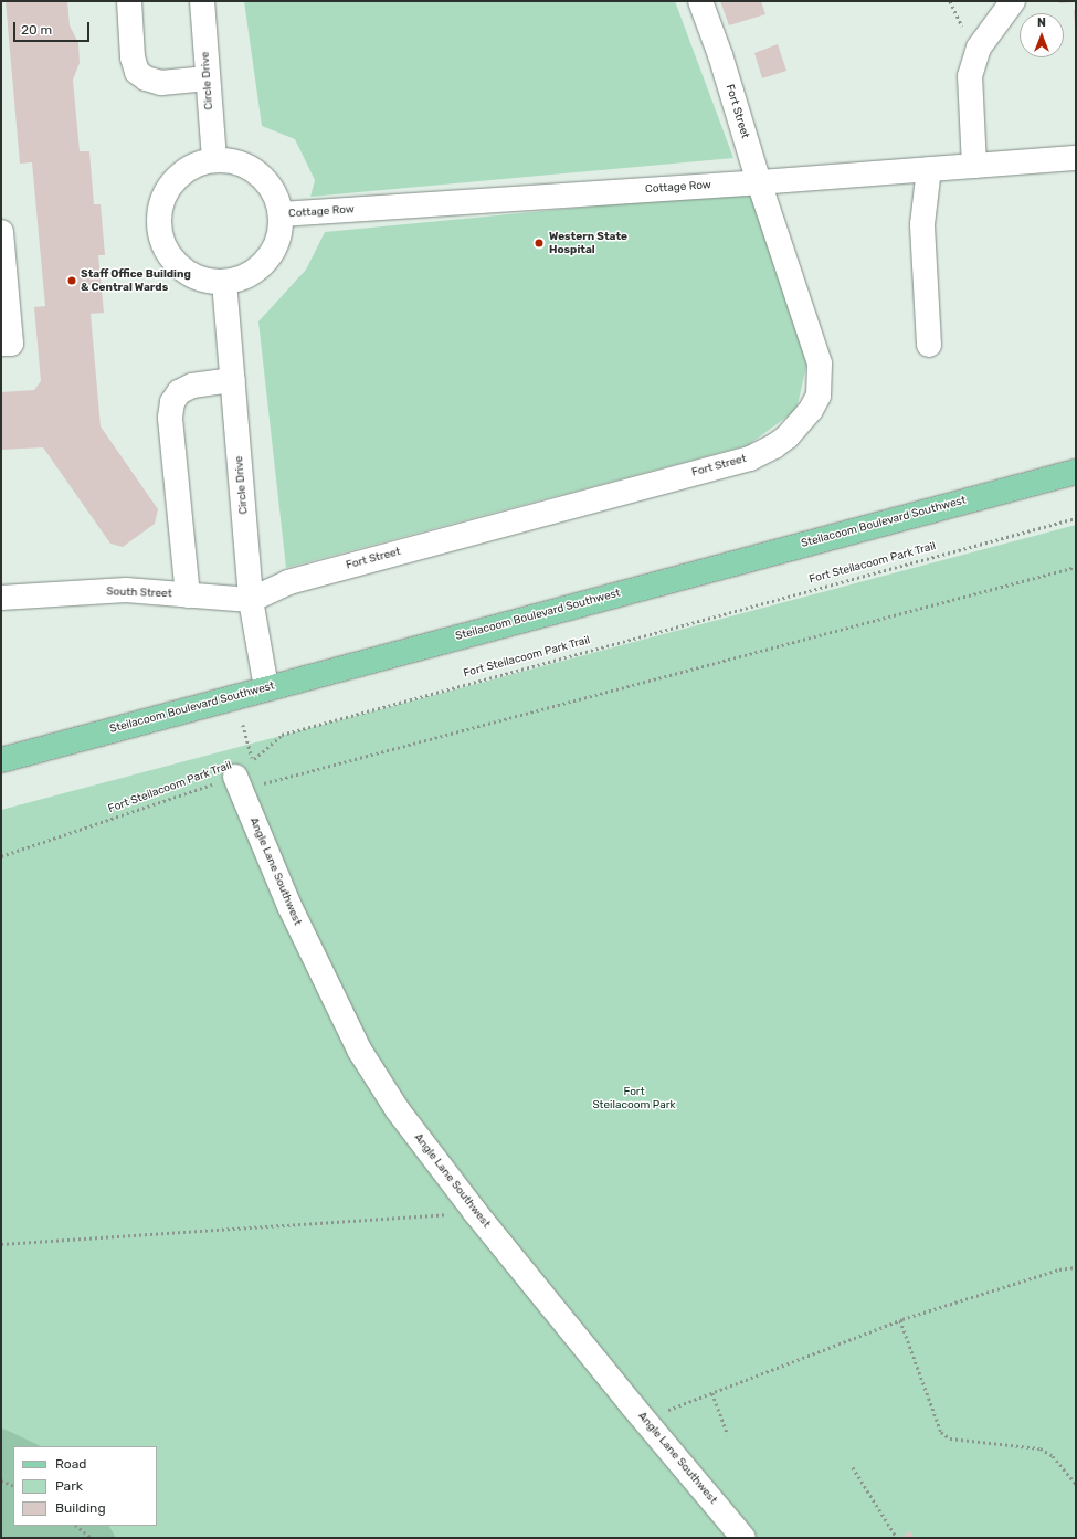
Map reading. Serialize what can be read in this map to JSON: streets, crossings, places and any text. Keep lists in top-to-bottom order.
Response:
{
  "streets": {
    "main road": ["Steilacoom Boulevard Southwest"],
    "street": [
      "Circle Drive",
      "Fort Street",
      "Cottage Row",
      "South Street",
      "Angle Lane Southwest"
    ],
    "path": ["Fort Steilacoom Park Trail"]
  },
  "crossings": [
    ["Circle Drive", "Fort Street"],
    ["Circle Drive", "Cottage Row"],
    ["Circle Drive", "Steilacoom Boulevard Southwest"],
    ["Circle Drive", "South Street"],
    ["Fort Street", "Cottage Row"],
    ["Fort Street", "South Street"],
    ["Fort Steilacoom Park Trail", "Angle Lane Southwest"]
  ],
  "parks": ["Fort Steilacoom Park"],
  "places": ["Western State Hospital", "Staff Office Building & Central Wards"],
  "legend": ["Road", "Park", "Building"],
  "scale_bar": "20 m",
  "north": "top"
}
